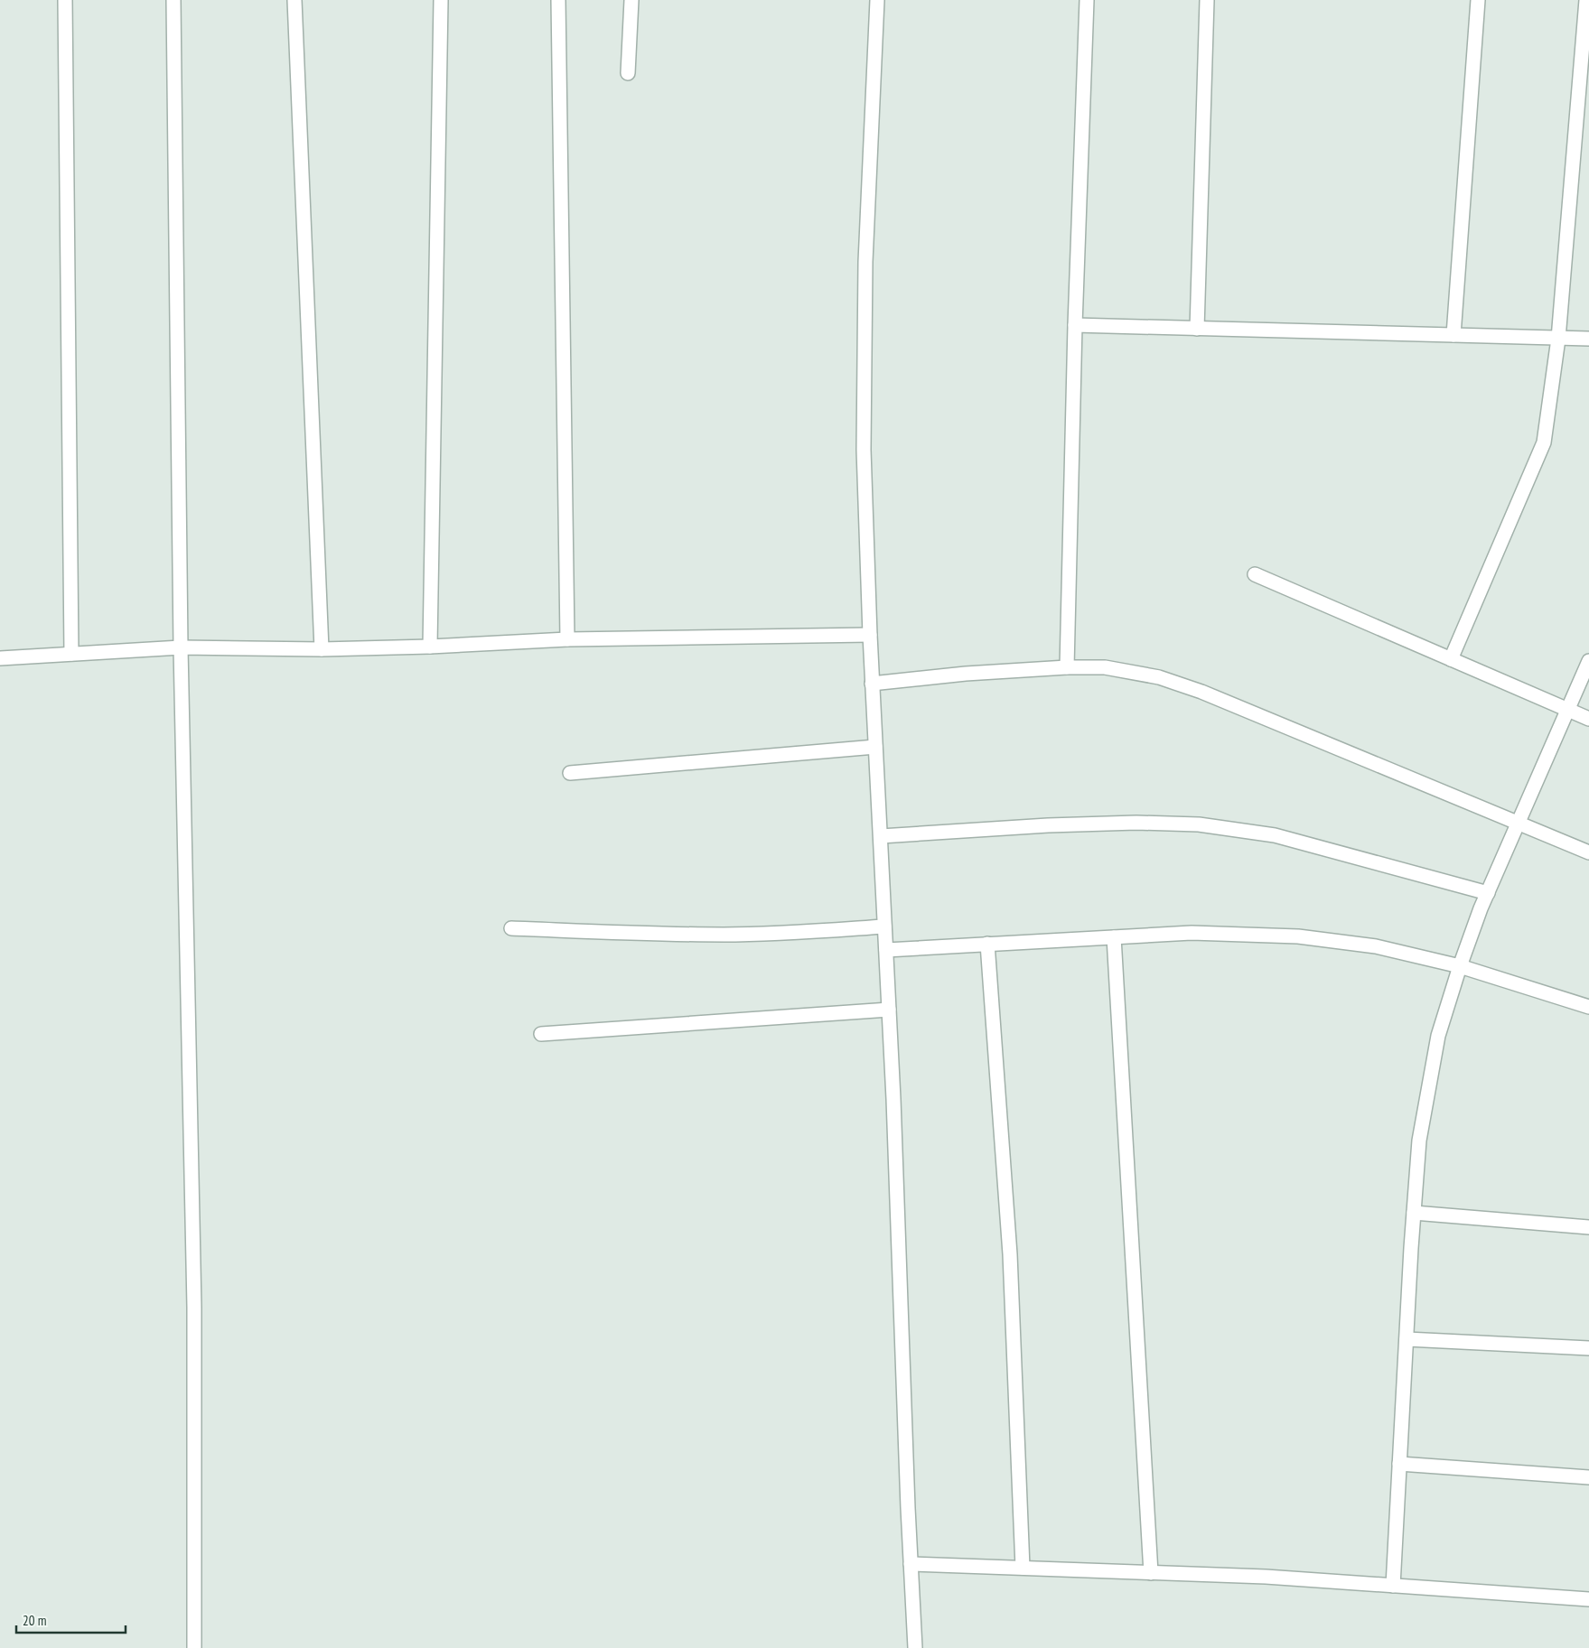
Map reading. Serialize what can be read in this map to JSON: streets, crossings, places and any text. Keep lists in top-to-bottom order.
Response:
{
  "scale_bar": "20 m"
}
